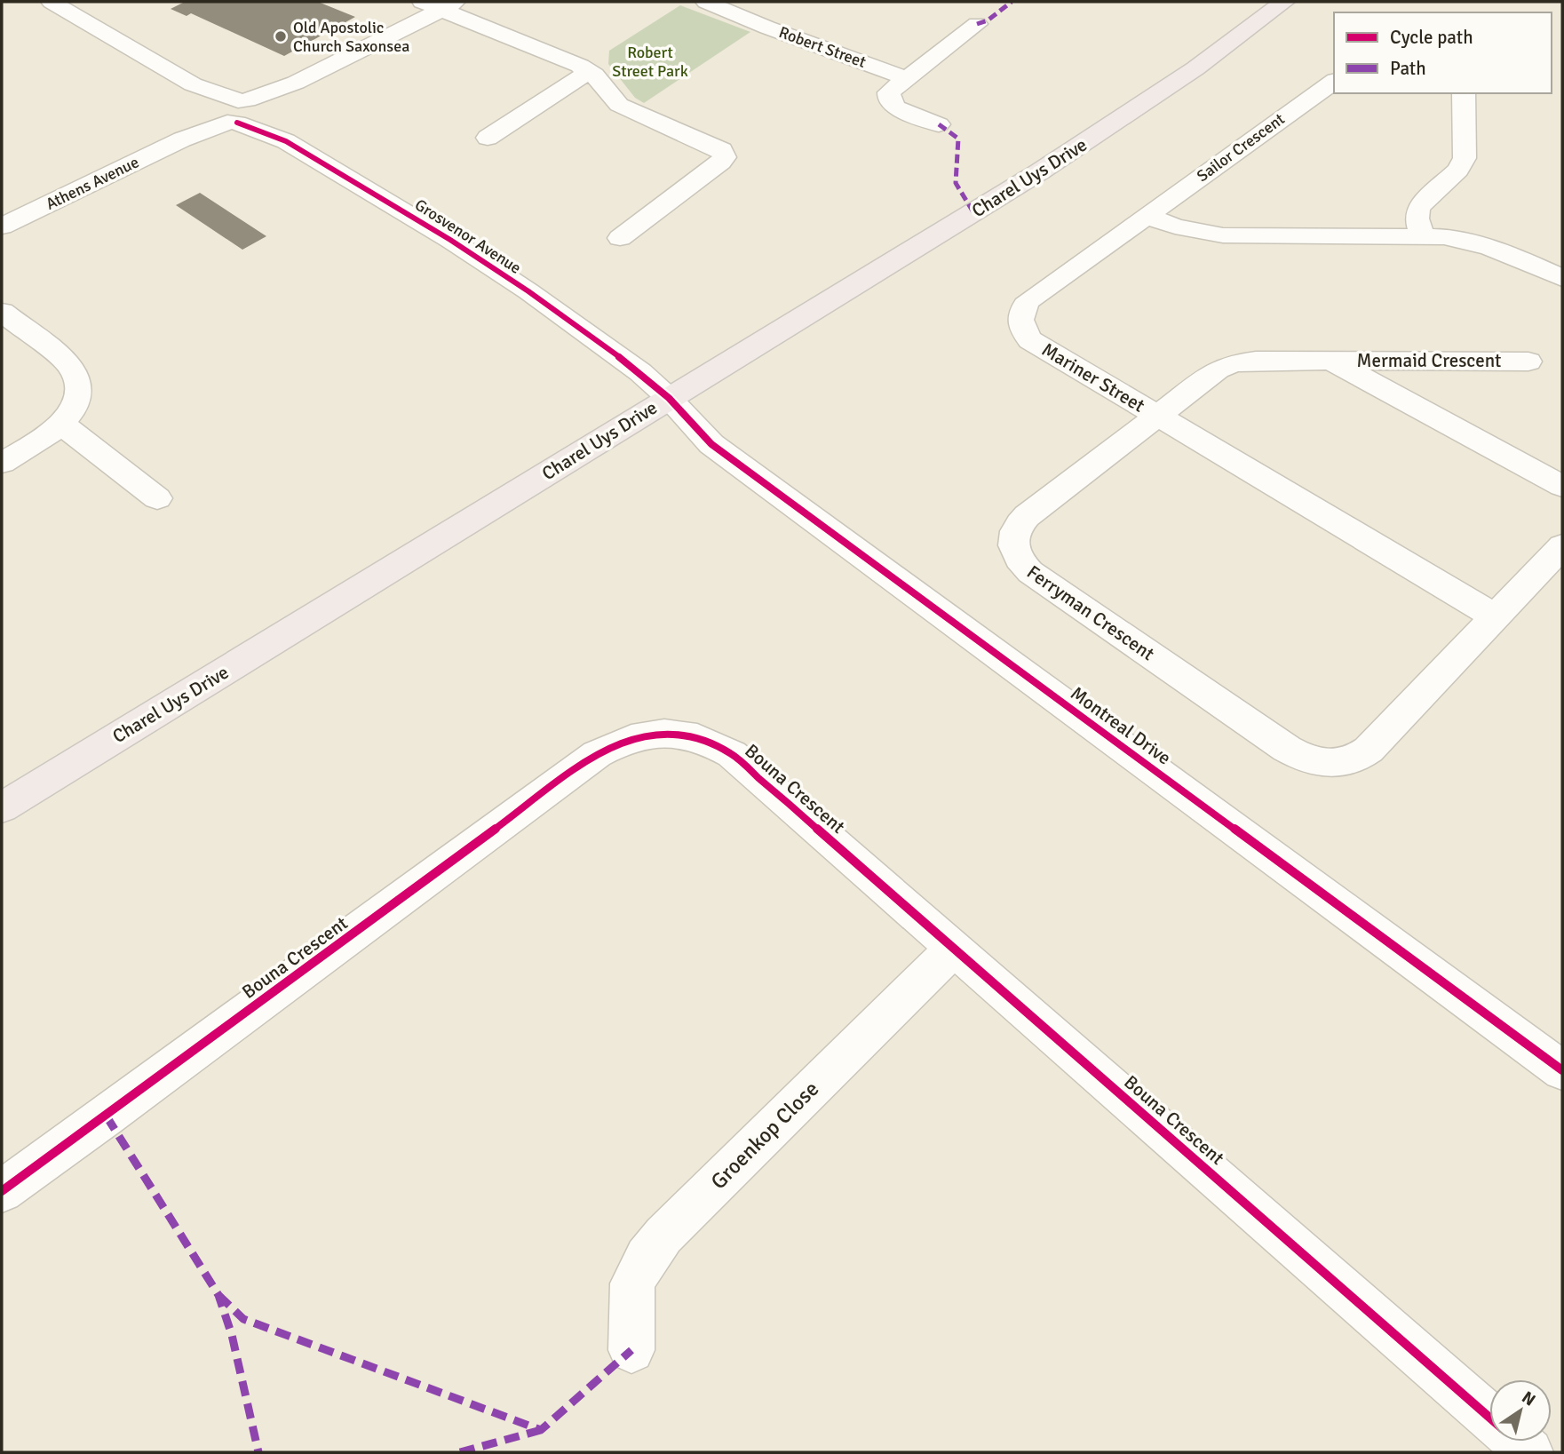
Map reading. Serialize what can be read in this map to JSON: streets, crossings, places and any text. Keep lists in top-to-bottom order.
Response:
{
  "streets": {
    "main road": ["Charel Uys Drive"],
    "street": [
      "Robert Street",
      "Sailor Crescent",
      "Athens Avenue",
      "Grosvenor Avenue",
      "Mermaid Crescent",
      "Mariner Street",
      "Ferryman Crescent",
      "Montreal Drive",
      "Bouna Crescent",
      "Groenkop Close"
    ]
  },
  "crossings": [
    ["Sailor Crescent", "Mariner Street"],
    ["Charel Uys Drive", "Grosvenor Avenue"],
    ["Charel Uys Drive", "Montreal Drive"],
    ["Athens Avenue", "Grosvenor Avenue"],
    ["Grosvenor Avenue", "Montreal Drive"],
    ["Mermaid Crescent", "Ferryman Crescent"],
    ["Mariner Street", "Ferryman Crescent"],
    ["Bouna Crescent", "Groenkop Close"]
  ],
  "parks": ["Robert Street Park"],
  "places": ["Old Apostolic Church Saxonsea"],
  "legend": ["Cycle path", "Path"],
  "north": "top right"
}
